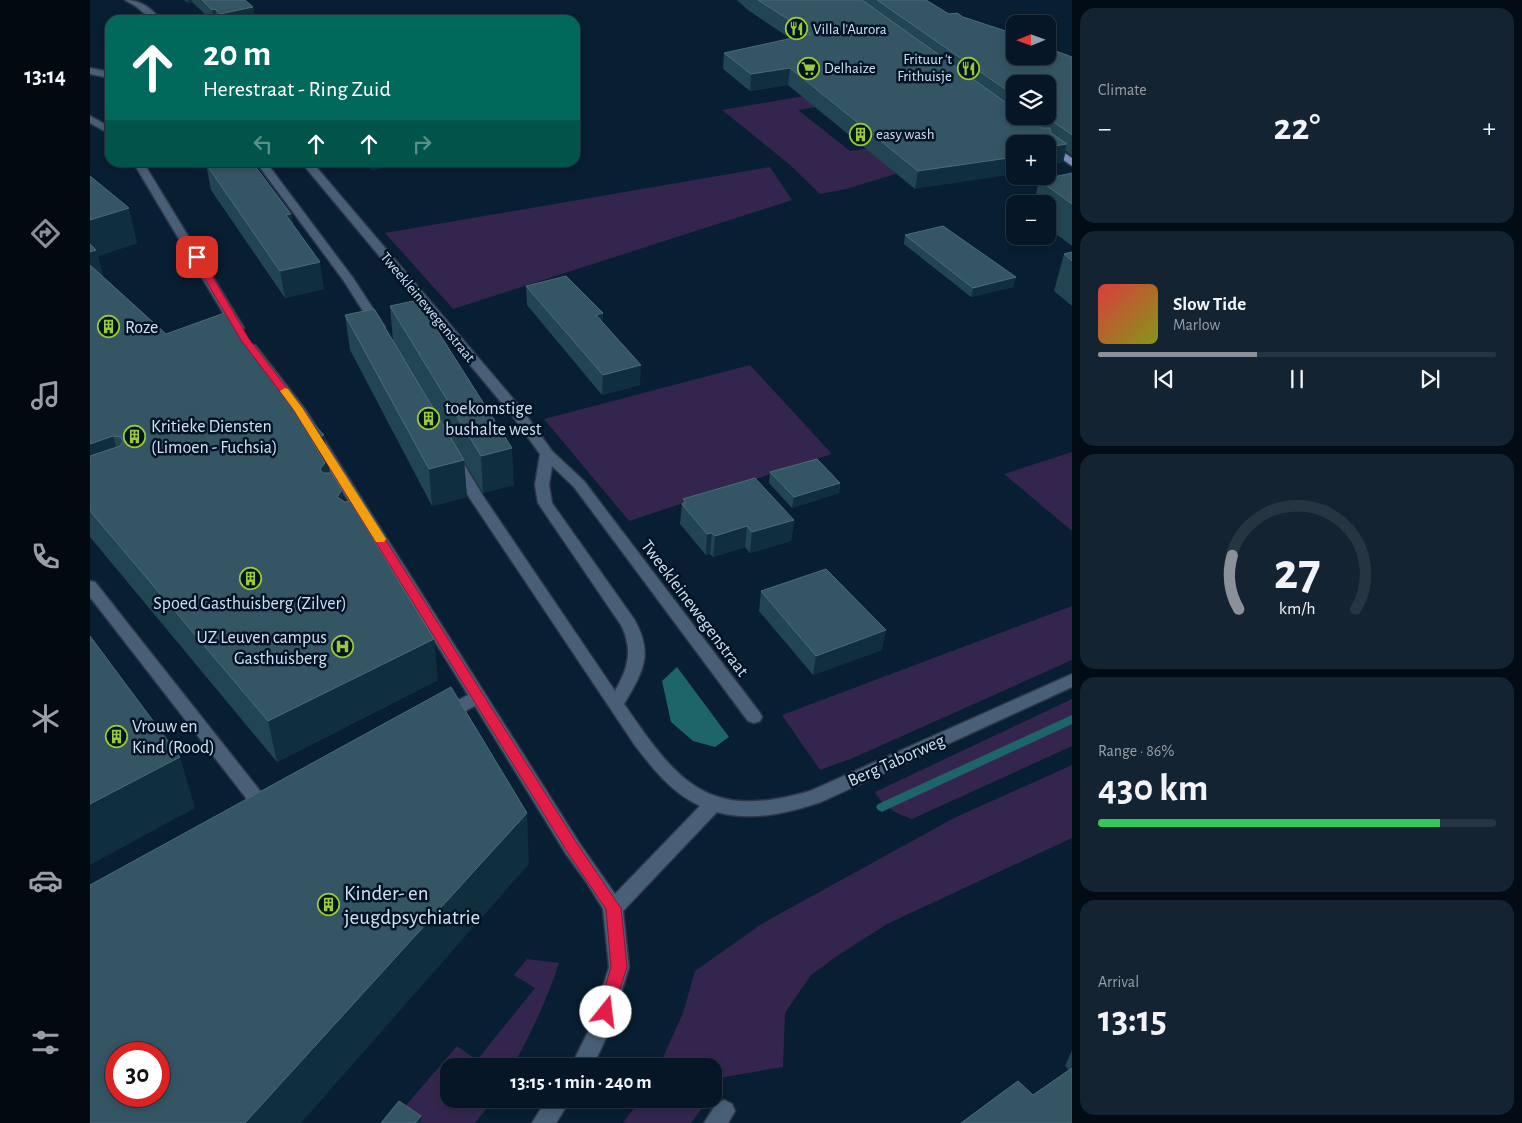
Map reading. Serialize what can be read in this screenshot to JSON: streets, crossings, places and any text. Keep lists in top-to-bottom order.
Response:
{
  "streets": {
    "street": ["Tweekleinewegenstraat", "Berg Taborweg"]
  },
  "places": {
    "restaurant": ["Villa l'Aurora", "Frituur 't Frithuisje"],
    "supermarket": ["Delhaize"],
    "building": [
      "easy wash",
      "Roze",
      "toekomstige bushalte west",
      "Kritieke Diensten (Limoen - Fuchsia)",
      "Spoed Gasthuisberg (Zilver)",
      "Vrouw en Kind (Rood)",
      "Kinder- en jeugdpsychiatrie"
    ],
    "hospital": ["UZ Leuven campus Gasthuisberg"]
  },
  "north": "left",
  "page": {
    "tabs": "13:14",
    "tile": [
      "Climate",
      ["Range · 86%", "430 km"],
      ["Arrival", "13:15"]
    ],
    "map_buttons": ["+", "−"],
    "turn": ["20 m", "Herestraat - Ring Zuid"],
    "heat": ["−", "22°", "+"],
    "song": ["Slow Tide", "Marlow"],
    "limit": "30",
    "trip": "13:15 · 1 min · 240 m",
    "gauge": ["27", "km/h"]
  }
}
